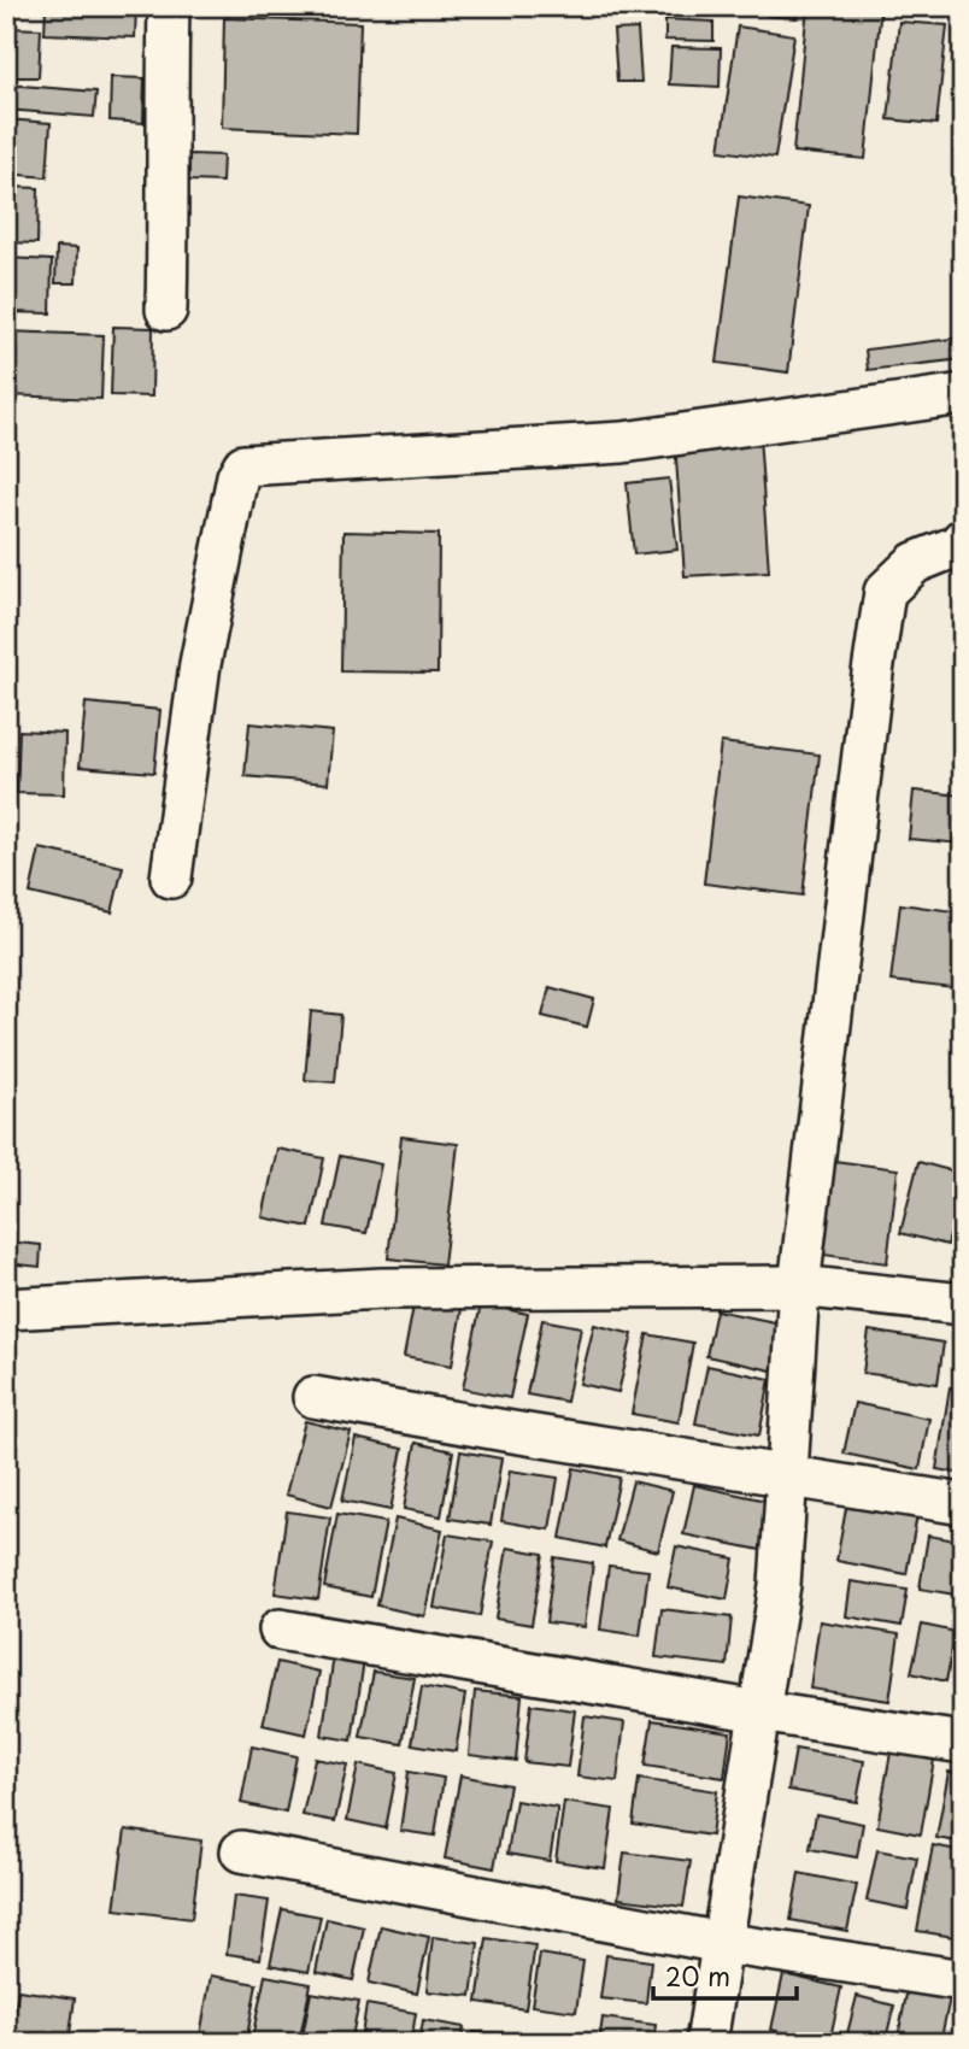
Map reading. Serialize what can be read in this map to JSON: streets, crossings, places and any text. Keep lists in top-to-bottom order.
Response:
{
  "scale_bar": "20 m"
}
